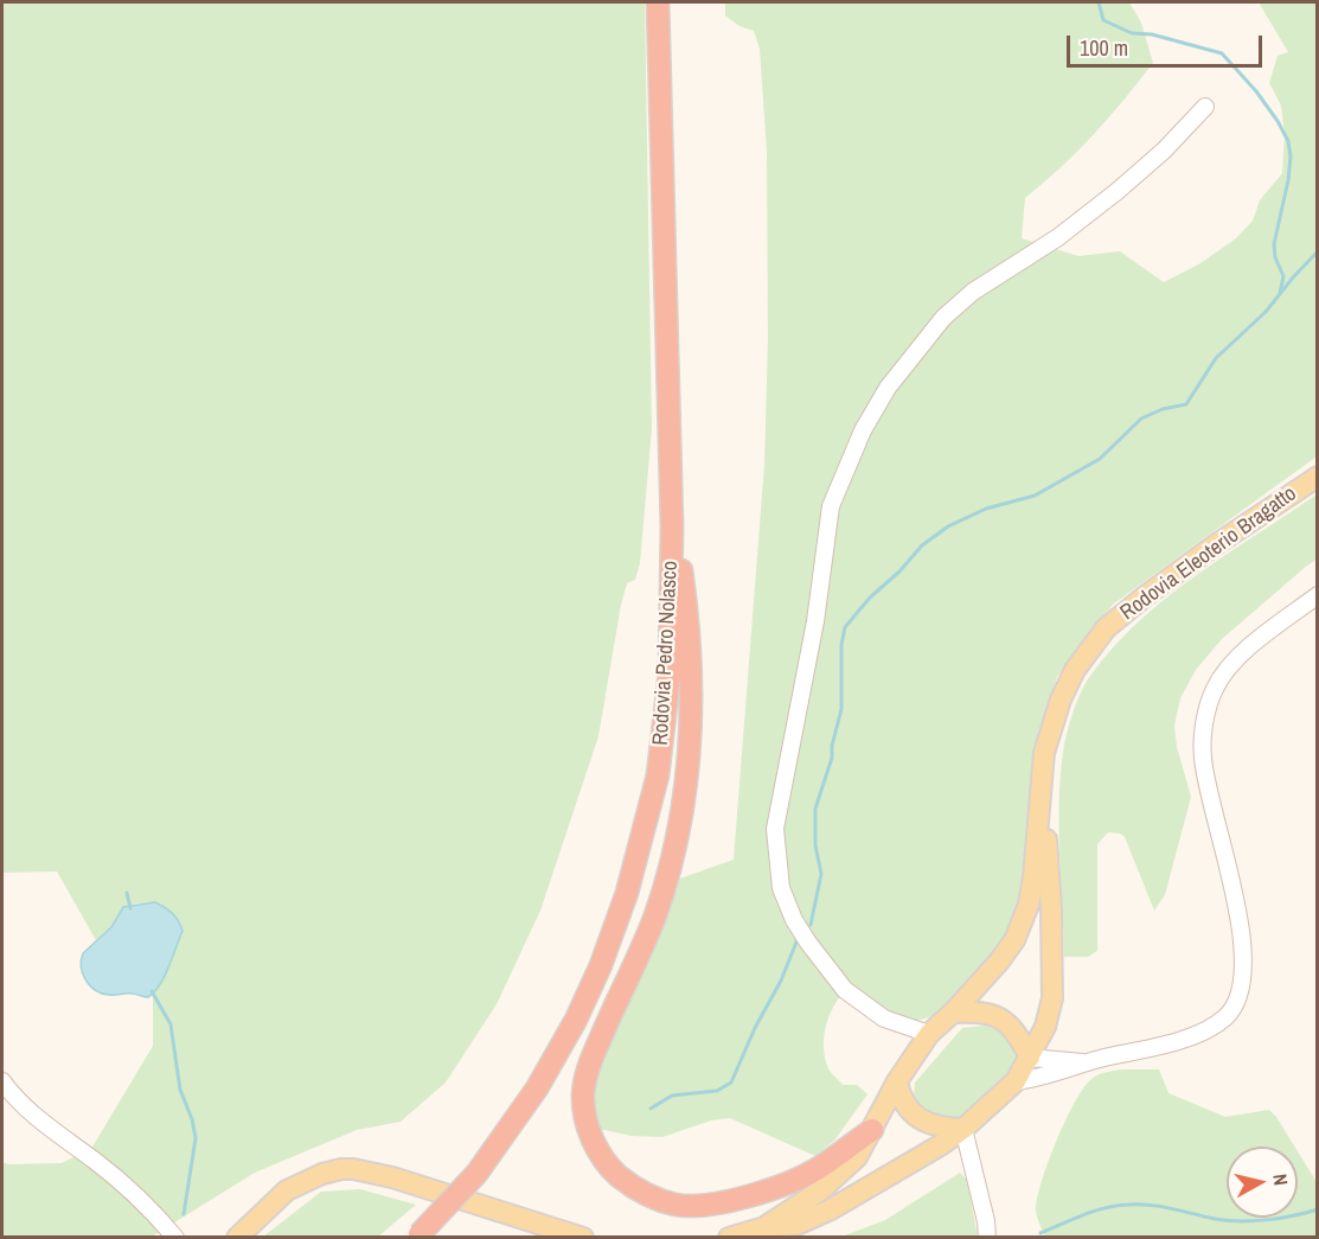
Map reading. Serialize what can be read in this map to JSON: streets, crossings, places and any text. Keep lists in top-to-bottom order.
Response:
{
  "streets": {
    "highway": ["Rodovia Pedro Nolasco"],
    "main road": ["Rodovia Eleoterio Bragatto"]
  },
  "scale_bar": "100 m",
  "north": "right"
}
